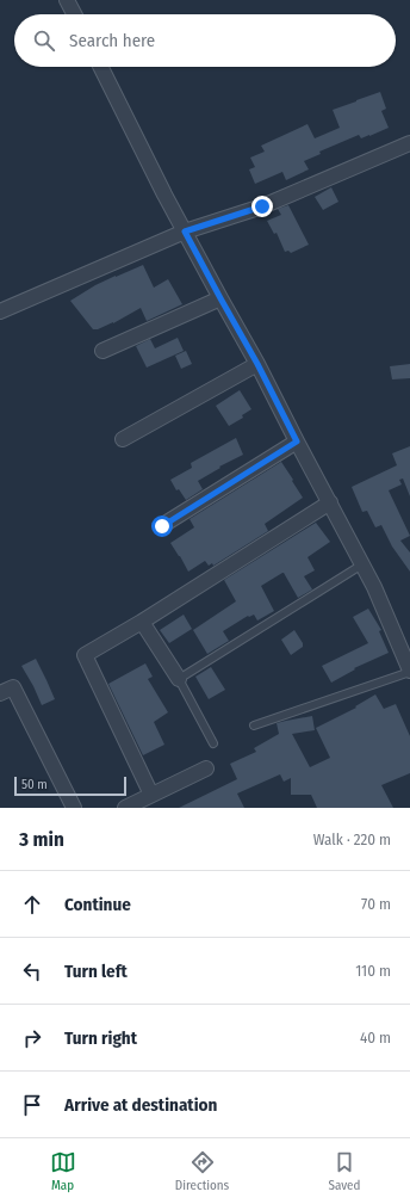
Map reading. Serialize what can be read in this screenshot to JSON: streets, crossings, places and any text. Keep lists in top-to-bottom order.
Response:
{
  "scale_bar": "50 m",
  "page": {
    "search": "Search here",
    "scale": "50 m",
    "heading": ["3 min", "Walk · 220 m"],
    "list": [
      ["Continue", "70 m"],
      ["Turn left", "110 m"],
      ["Turn right", "40 m"],
      "Arrive at destination"
    ],
    "nav": ["Map", "Directions", "Saved"]
  }
}
